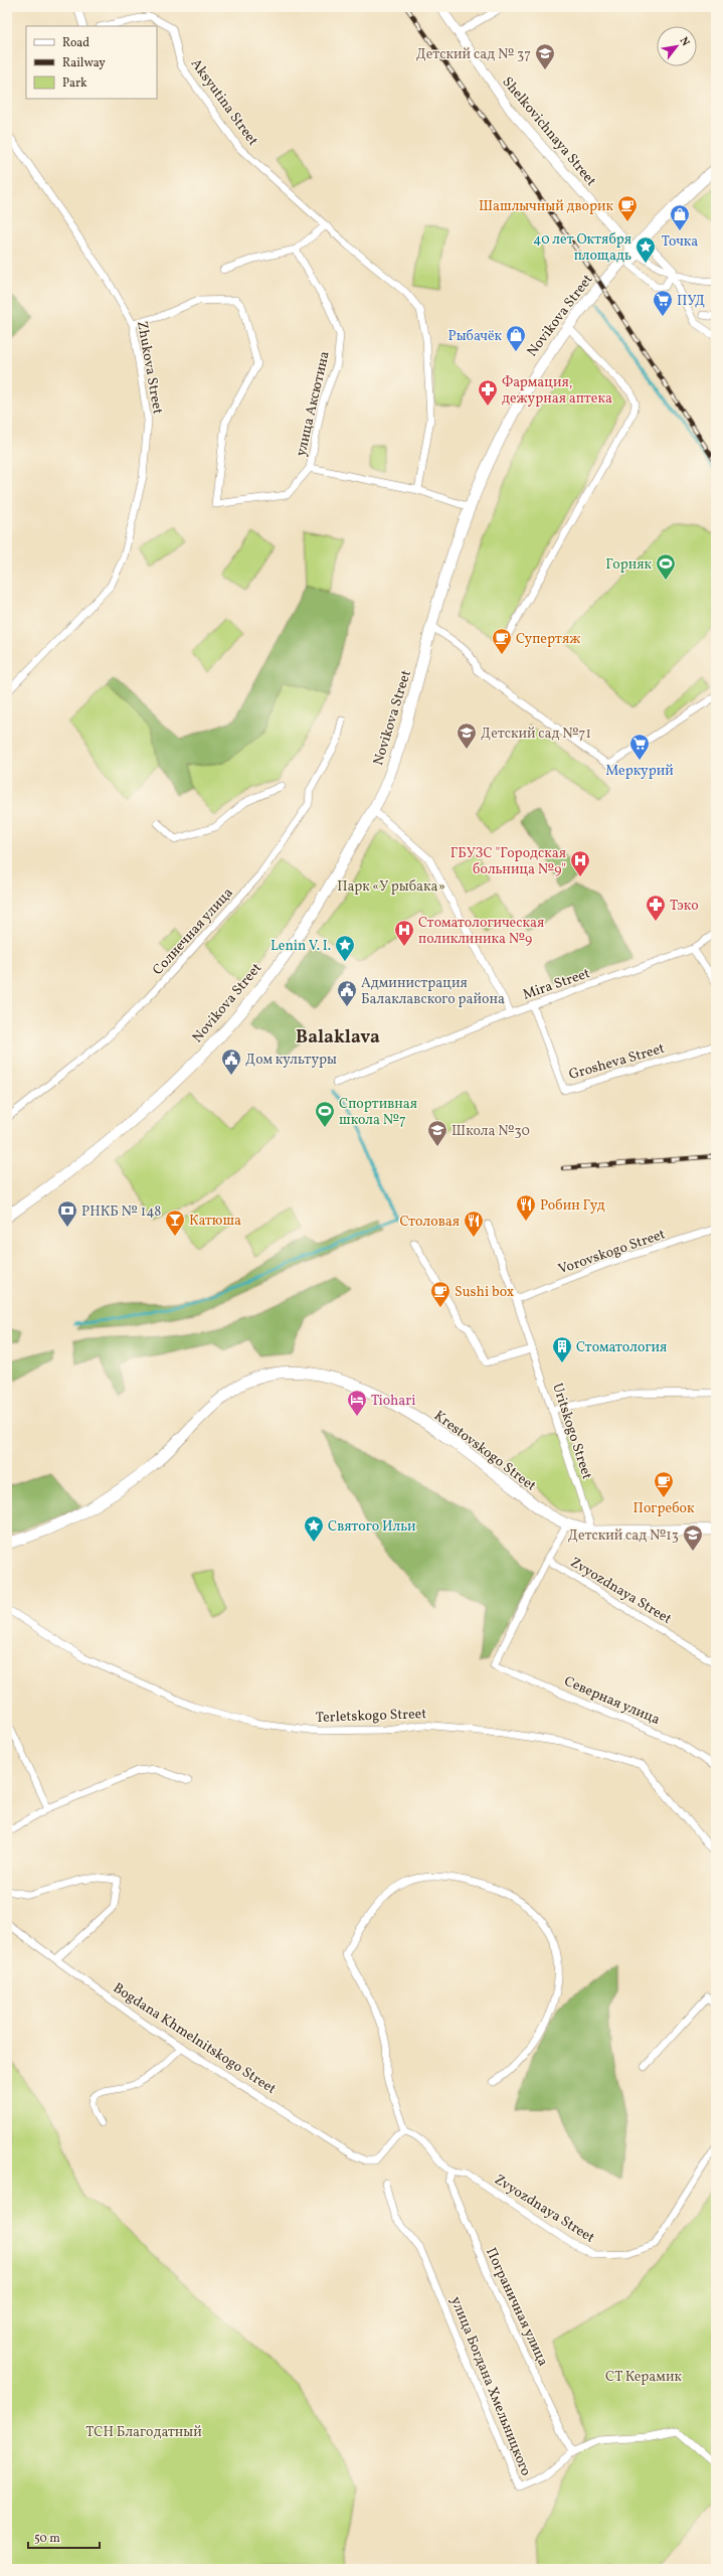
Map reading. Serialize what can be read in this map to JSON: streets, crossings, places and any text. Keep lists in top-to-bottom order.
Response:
{
  "streets": {
    "main road": ["Novikova Street", "Krestovskogo Street"],
    "street": [
      "Aksyutina Street",
      "Shelkovichnaya Street",
      "Zhukova Street",
      "улица Аксютина",
      "Солнечная улица",
      "Mira Street",
      "Grosheva Street",
      "Vorovskogo Street",
      "Uritskogo Street",
      "Zvyozdnaya Street",
      "Северная улица",
      "Terletskogo Street",
      "Bogdana Khmelnitskogo Street",
      "Пограничная улица",
      "улица Богдана Хмельницкого"
    ]
  },
  "crossings": [
    ["Shelkovichnaya Street", "Novikova Street"],
    ["Zhukova Street", "улица Аксютина"],
    ["Mira Street", "Grosheva Street"],
    ["Vorovskogo Street", "Uritskogo Street"],
    ["Uritskogo Street", "Krestovskogo Street"],
    ["Zvyozdnaya Street", "Северная улица"],
    ["Zvyozdnaya Street", "Пограничная улица"],
    ["Пограничная улица", "улица Богдана Хмельницкого"]
  ],
  "districts": ["Balaklava"],
  "parks": ["Парк «У рыбака»", "СТ Керамик", "ТСН Благодатный"],
  "places": {
    "school or university": [
      "Детский сад № 37",
      "Детский сад №71",
      "Школа №30",
      "Детский сад №13"
    ],
    "cafe": [
      "Шашлычный дворик",
      "Супертяж",
      "Sushi box",
      "Погребок"
    ],
    "shop": ["Точка", "Рыбачёк"],
    "place": ["40 лет Октября площадь", "Lenin V. I.", "Святого Ильи"],
    "supermarket": ["ПУД", "Меркурий"],
    "pharmacy": ["Фармация, дежурная аптека", "Тэко"],
    "sports": ["Горняк", "Спортивная школа №7"],
    "hospital": ["ГБУЗС \"Городская больница №9\"", "Стоматологическая поликлиника №9"],
    "public building": ["Администрация Балаклавского района", "Дом культуры"],
    "restaurant": ["Робин Гуд", "Столовая"],
    "bank": ["РНКБ № 148"],
    "bar": ["Катюша"],
    "building": ["Стоматология"],
    "hotel": ["Tiohari"]
  },
  "legend": ["Road", "Railway", "Park"],
  "scale_bar": "50 m",
  "north": "top right"
}
